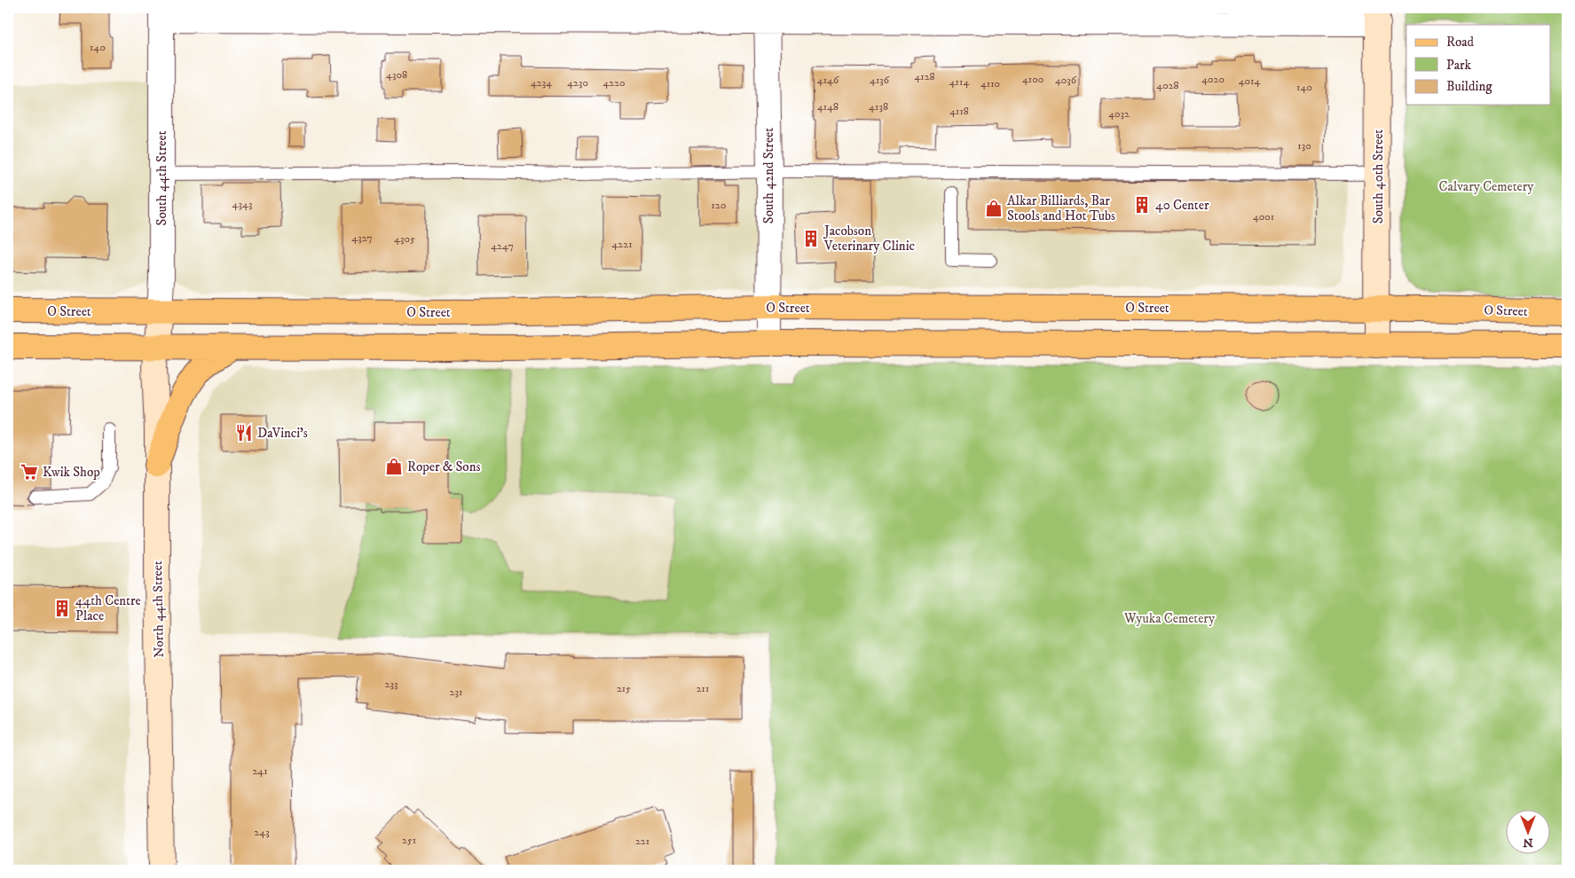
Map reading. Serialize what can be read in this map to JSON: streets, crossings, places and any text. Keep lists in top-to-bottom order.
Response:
{
  "streets": {
    "main road": [
      "South 40th Street",
      "South 44th Street",
      "O Street",
      "North 44th Street"
    ],
    "street": ["South 42nd Street"]
  },
  "crossings": [
    ["South 42nd Street", "O Street"],
    ["South 40th Street", "O Street"],
    ["South 44th Street", "O Street"],
    ["South 44th Street", "North 44th Street"]
  ],
  "parks": ["Calvary Cemetery", "Wyuka Cemetery"],
  "places": {
    "building": ["40 Center", "Jacobson Veterinary Clinic", "44th Centre Place"],
    "shop": ["Alkar Billiards, Bar Stools and Hot Tubs", "Roper & Sons"],
    "restaurant": ["DaVinci's"],
    "supermarket": ["Kwik Shop"]
  },
  "house_numbers": [
    "140",
    "4308",
    "4128",
    "4100",
    "4020",
    "4146",
    "4136",
    "4036",
    "4014",
    "4114",
    "4234",
    "4230",
    "4220",
    "4110",
    "4028",
    "140",
    "4148",
    "4138",
    "4118",
    "4032",
    "130",
    "4343",
    "120",
    "4001",
    "4327",
    "4305",
    "4221",
    "4247",
    "233",
    "215",
    "211",
    "231",
    "241",
    "243",
    "251",
    "221"
  ],
  "legend": ["Road", "Park", "Building"],
  "north": "bottom"
}
